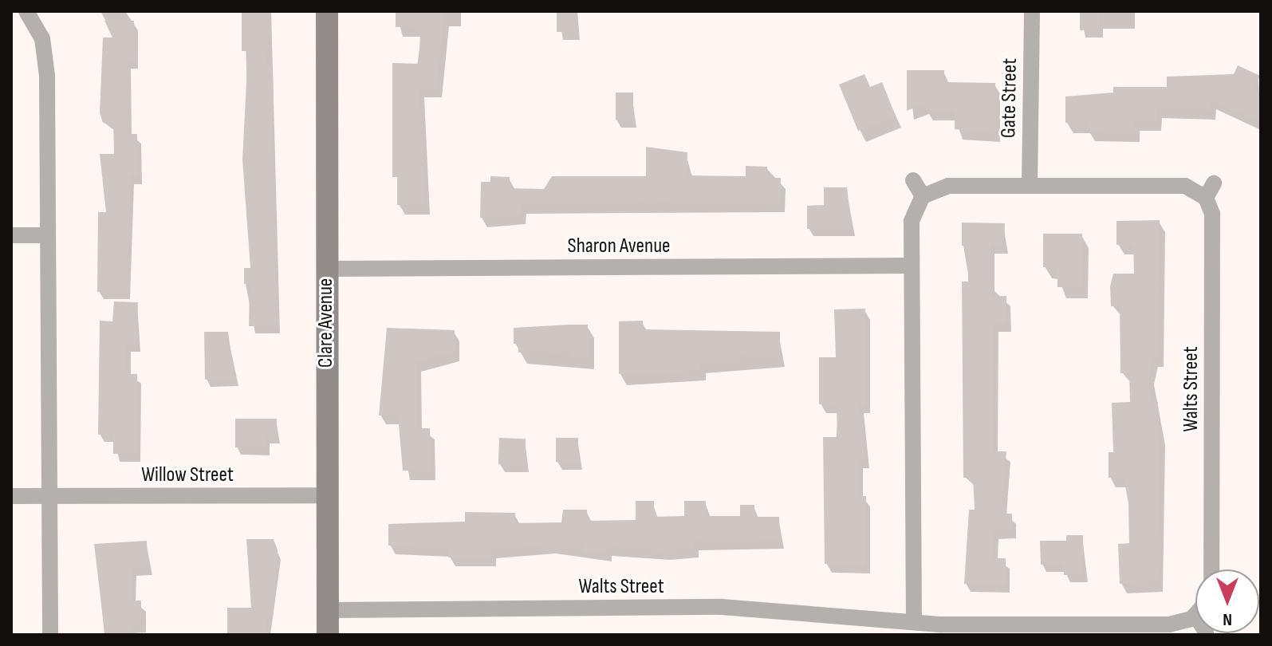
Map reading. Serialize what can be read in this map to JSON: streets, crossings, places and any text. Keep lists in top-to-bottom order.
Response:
{
  "streets": {
    "street": [
      "Gate Street",
      "Sharon Avenue",
      "Clare Avenue",
      "Walts Street",
      "Willow Street"
    ]
  },
  "crossings": [
    ["Sharon Avenue", "Clare Avenue"],
    ["Clare Avenue", "Walts Street"],
    ["Clare Avenue", "Willow Street"]
  ],
  "north": "bottom"
}
